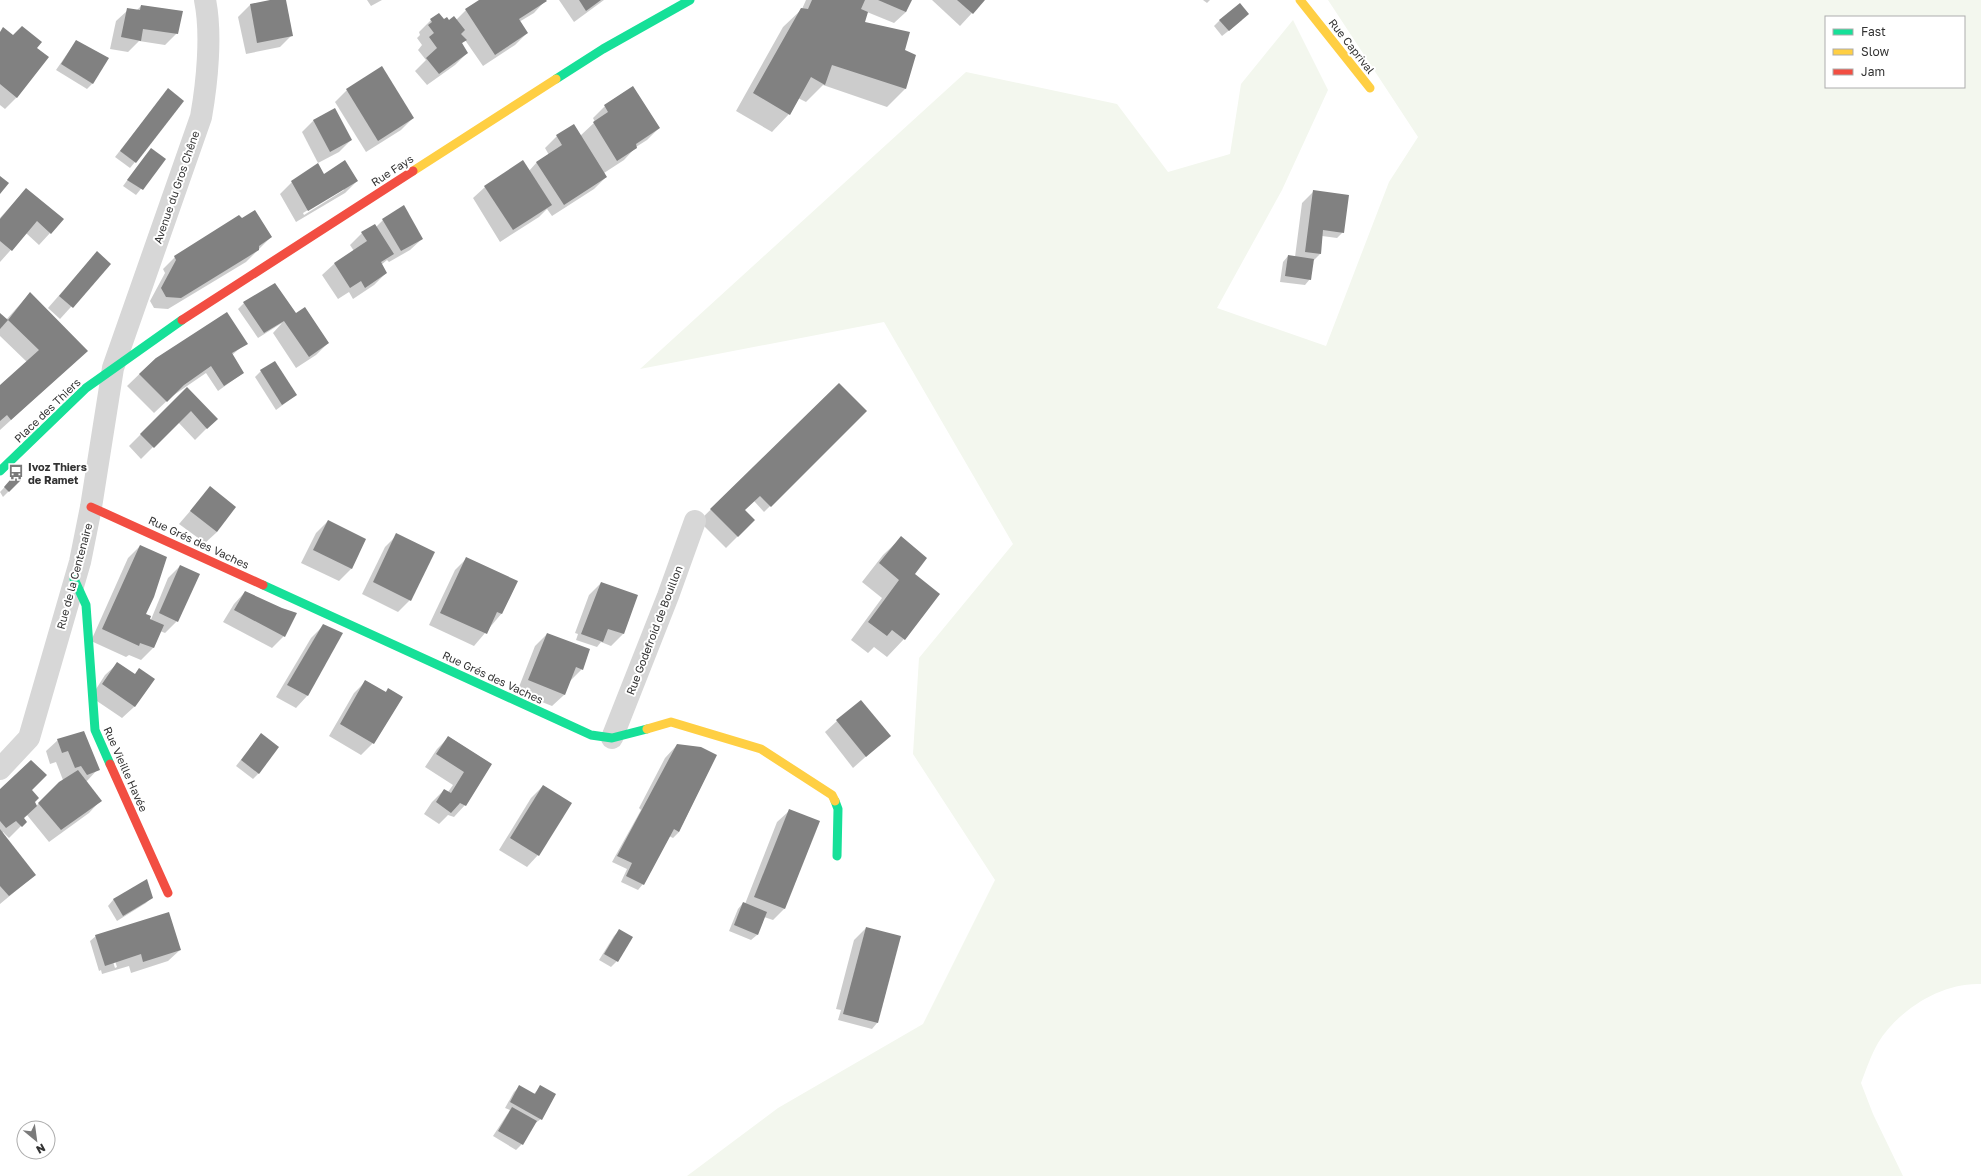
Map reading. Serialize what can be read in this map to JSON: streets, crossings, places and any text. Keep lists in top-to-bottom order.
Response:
{
  "streets": {
    "street": [
      "Rue Caprival",
      "Rue Fays",
      "Avenue du Gros Chêne",
      "Place des Thiers",
      "Rue Grés des Vaches",
      "Rue de la Centenaire",
      "Rue Godefroid de Bouillon",
      "Rue Vieille Havée"
    ]
  },
  "crossings": [
    ["Rue Fays", "Avenue du Gros Chêne"],
    ["Rue Fays", "Place des Thiers"],
    ["Rue Fays", "Rue de la Centenaire"],
    ["Avenue du Gros Chêne", "Place des Thiers"],
    ["Avenue du Gros Chêne", "Rue de la Centenaire"],
    ["Place des Thiers", "Rue de la Centenaire"],
    ["Rue Grés des Vaches", "Rue de la Centenaire"],
    ["Rue Grés des Vaches", "Rue Godefroid de Bouillon"],
    ["Rue de la Centenaire", "Rue Vieille Havée"]
  ],
  "places": {
    "bus stop": ["Ivoz Thiers de Ramet"]
  },
  "legend": ["Fast", "Slow", "Jam"],
  "north": "bottom right"
}
